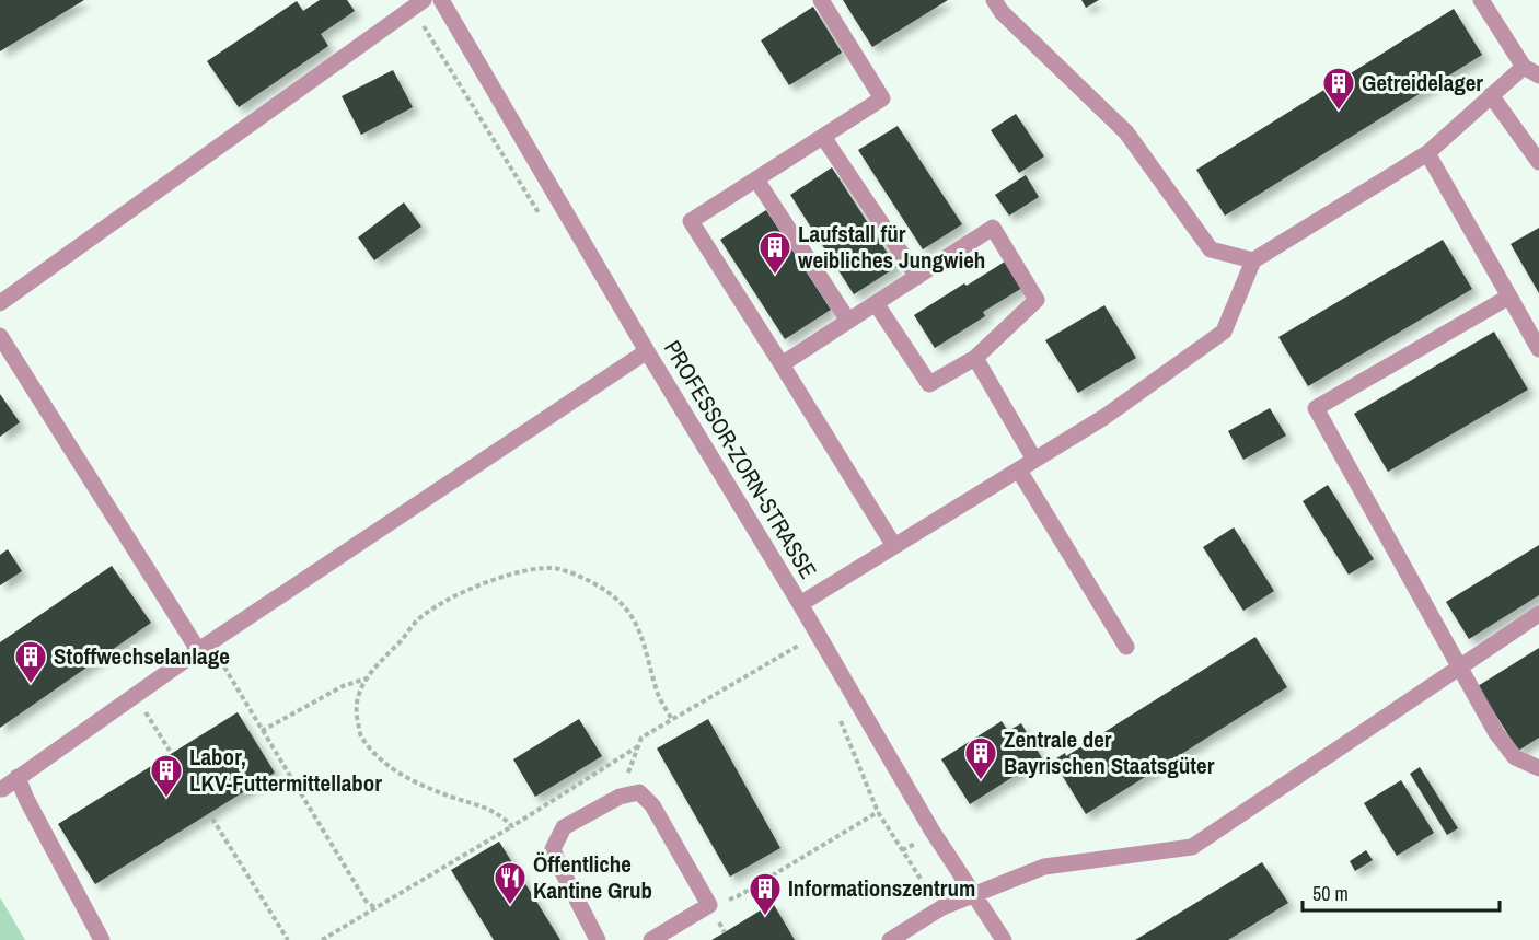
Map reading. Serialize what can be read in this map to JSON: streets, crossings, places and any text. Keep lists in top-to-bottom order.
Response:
{
  "streets": {
    "street": ["PROFESSOR-ZORN-STRASSE"]
  },
  "places": {
    "building": [
      "Getreidelager",
      "Laufstall für weibliches Jungwieh",
      "Stoffwechselanlage",
      "Zentrale der Bayrischen Staatsgüter",
      "Labor, LKV-Futtermittellabor",
      "Informationszentrum"
    ],
    "restaurant": ["Öffentliche Kantine Grub"]
  },
  "scale_bar": "50 m"
}
